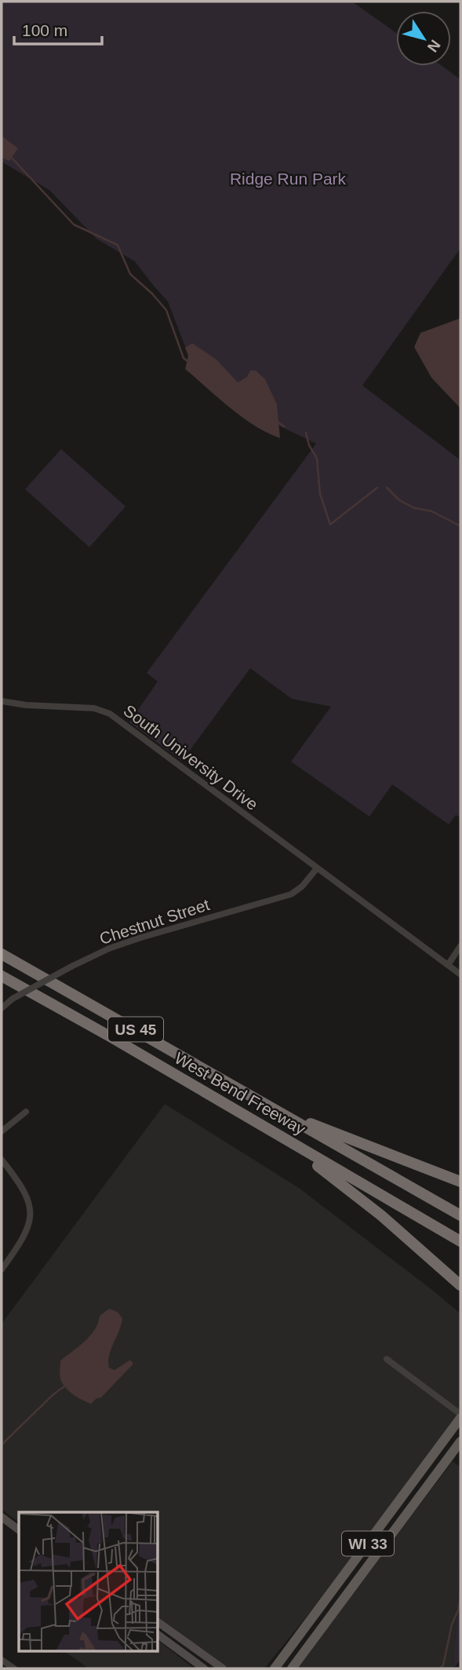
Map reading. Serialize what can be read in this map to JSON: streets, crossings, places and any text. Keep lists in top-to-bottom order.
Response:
{
  "streets": {
    "highway": ["US 45", "West Bend Freeway"],
    "main road": ["WI 33"],
    "street": ["South University Drive", "Chestnut Street"]
  },
  "crossings": [
    ["South University Drive", "Chestnut Street"]
  ],
  "parks": ["Ridge Run Park"],
  "scale_bar": "100 m",
  "north": "bottom right"
}
